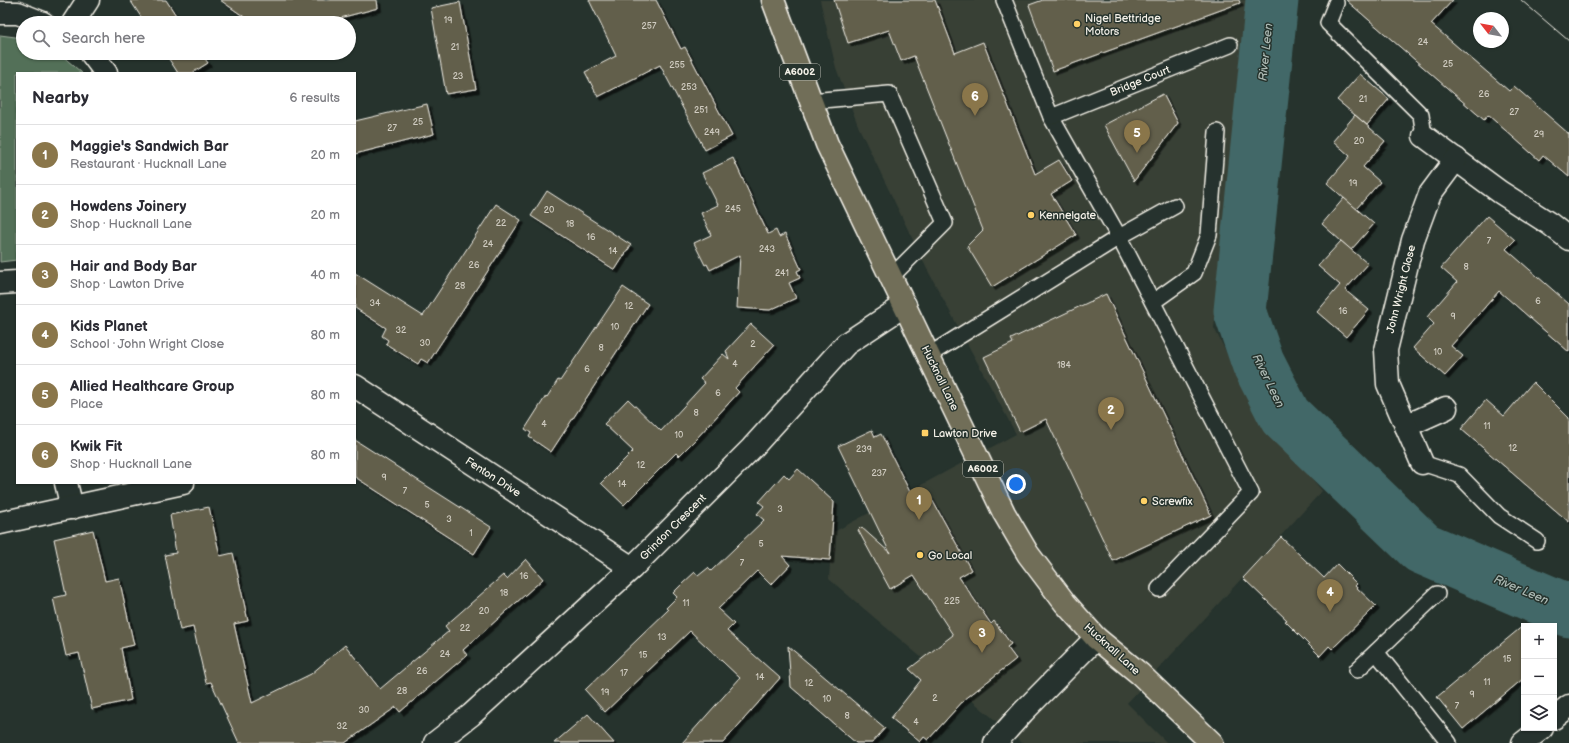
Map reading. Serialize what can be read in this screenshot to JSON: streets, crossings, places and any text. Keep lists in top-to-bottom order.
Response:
{
  "streets": {
    "main road": ["A6002", "Hucknall Lane"],
    "street": ["John Wright Close", "Fenton Drive", "Grindon Crescent"],
    "lane": ["Bridge Court"]
  },
  "crossings": [
    ["Hucknall Lane", "Grindon Crescent"],
    ["Fenton Drive", "Grindon Crescent"]
  ],
  "water": ["River Leen"],
  "places": {
    "other": [
      "Nigel Bettridge Motors",
      "Kennelgate",
      "Screwfix",
      "Go Local"
    ],
    "transit": ["Lawton Drive"]
  },
  "house_numbers": [
    "19",
    "257",
    "24",
    "21",
    "25",
    "255",
    "23",
    "253",
    "26",
    "21",
    "251",
    "27",
    "25",
    "27",
    "249",
    "29",
    "20",
    "19",
    "245",
    "20",
    "22",
    "18",
    "16",
    "7",
    "24",
    "243",
    "14",
    "26",
    "8",
    "241",
    "28",
    "6",
    "34",
    "12",
    "16",
    "9",
    "10",
    "32",
    "30",
    "2",
    "8",
    "10",
    "4",
    "184",
    "6",
    "6",
    "8",
    "4",
    "11",
    "10",
    "12",
    "239",
    "12",
    "237",
    "9",
    "14",
    "7",
    "5",
    "3",
    "3",
    "1",
    "5",
    "7",
    "16",
    "18",
    "225",
    "11",
    "20",
    "22",
    "13",
    "24",
    "15",
    "15",
    "26",
    "17",
    "14",
    "11",
    "12",
    "28",
    "19",
    "9",
    "2",
    "10",
    "7",
    "30",
    "8",
    "4",
    "32"
  ],
  "north": "top left",
  "page": {
    "search": "Search here",
    "heading": ["Nearby", "6 results"],
    "pins": [
      "6",
      "5",
      "2",
      "1",
      "4",
      "3"
    ],
    "list": [
      {
        "mark": "1",
        "name": "Maggie's Sandwich Bar",
        "note": "Restaurant · Hucknall Lane",
        "value": "20 m"
      },
      {
        "mark": "2",
        "name": "Howdens Joinery",
        "note": "Shop · Hucknall Lane",
        "value": "20 m"
      },
      {
        "mark": "3",
        "name": "Hair and Body Bar",
        "note": "Shop · Lawton Drive",
        "value": "40 m"
      },
      {
        "mark": "4",
        "name": "Kids Planet",
        "note": "School · John Wright Close",
        "value": "80 m"
      },
      {
        "mark": "5",
        "name": "Allied Healthcare Group",
        "note": "Place",
        "value": "80 m"
      },
      {
        "mark": "6",
        "name": "Kwik Fit",
        "note": "Shop · Hucknall Lane",
        "value": "80 m"
      }
    ],
    "map_buttons": ["+", "−"]
  }
}
